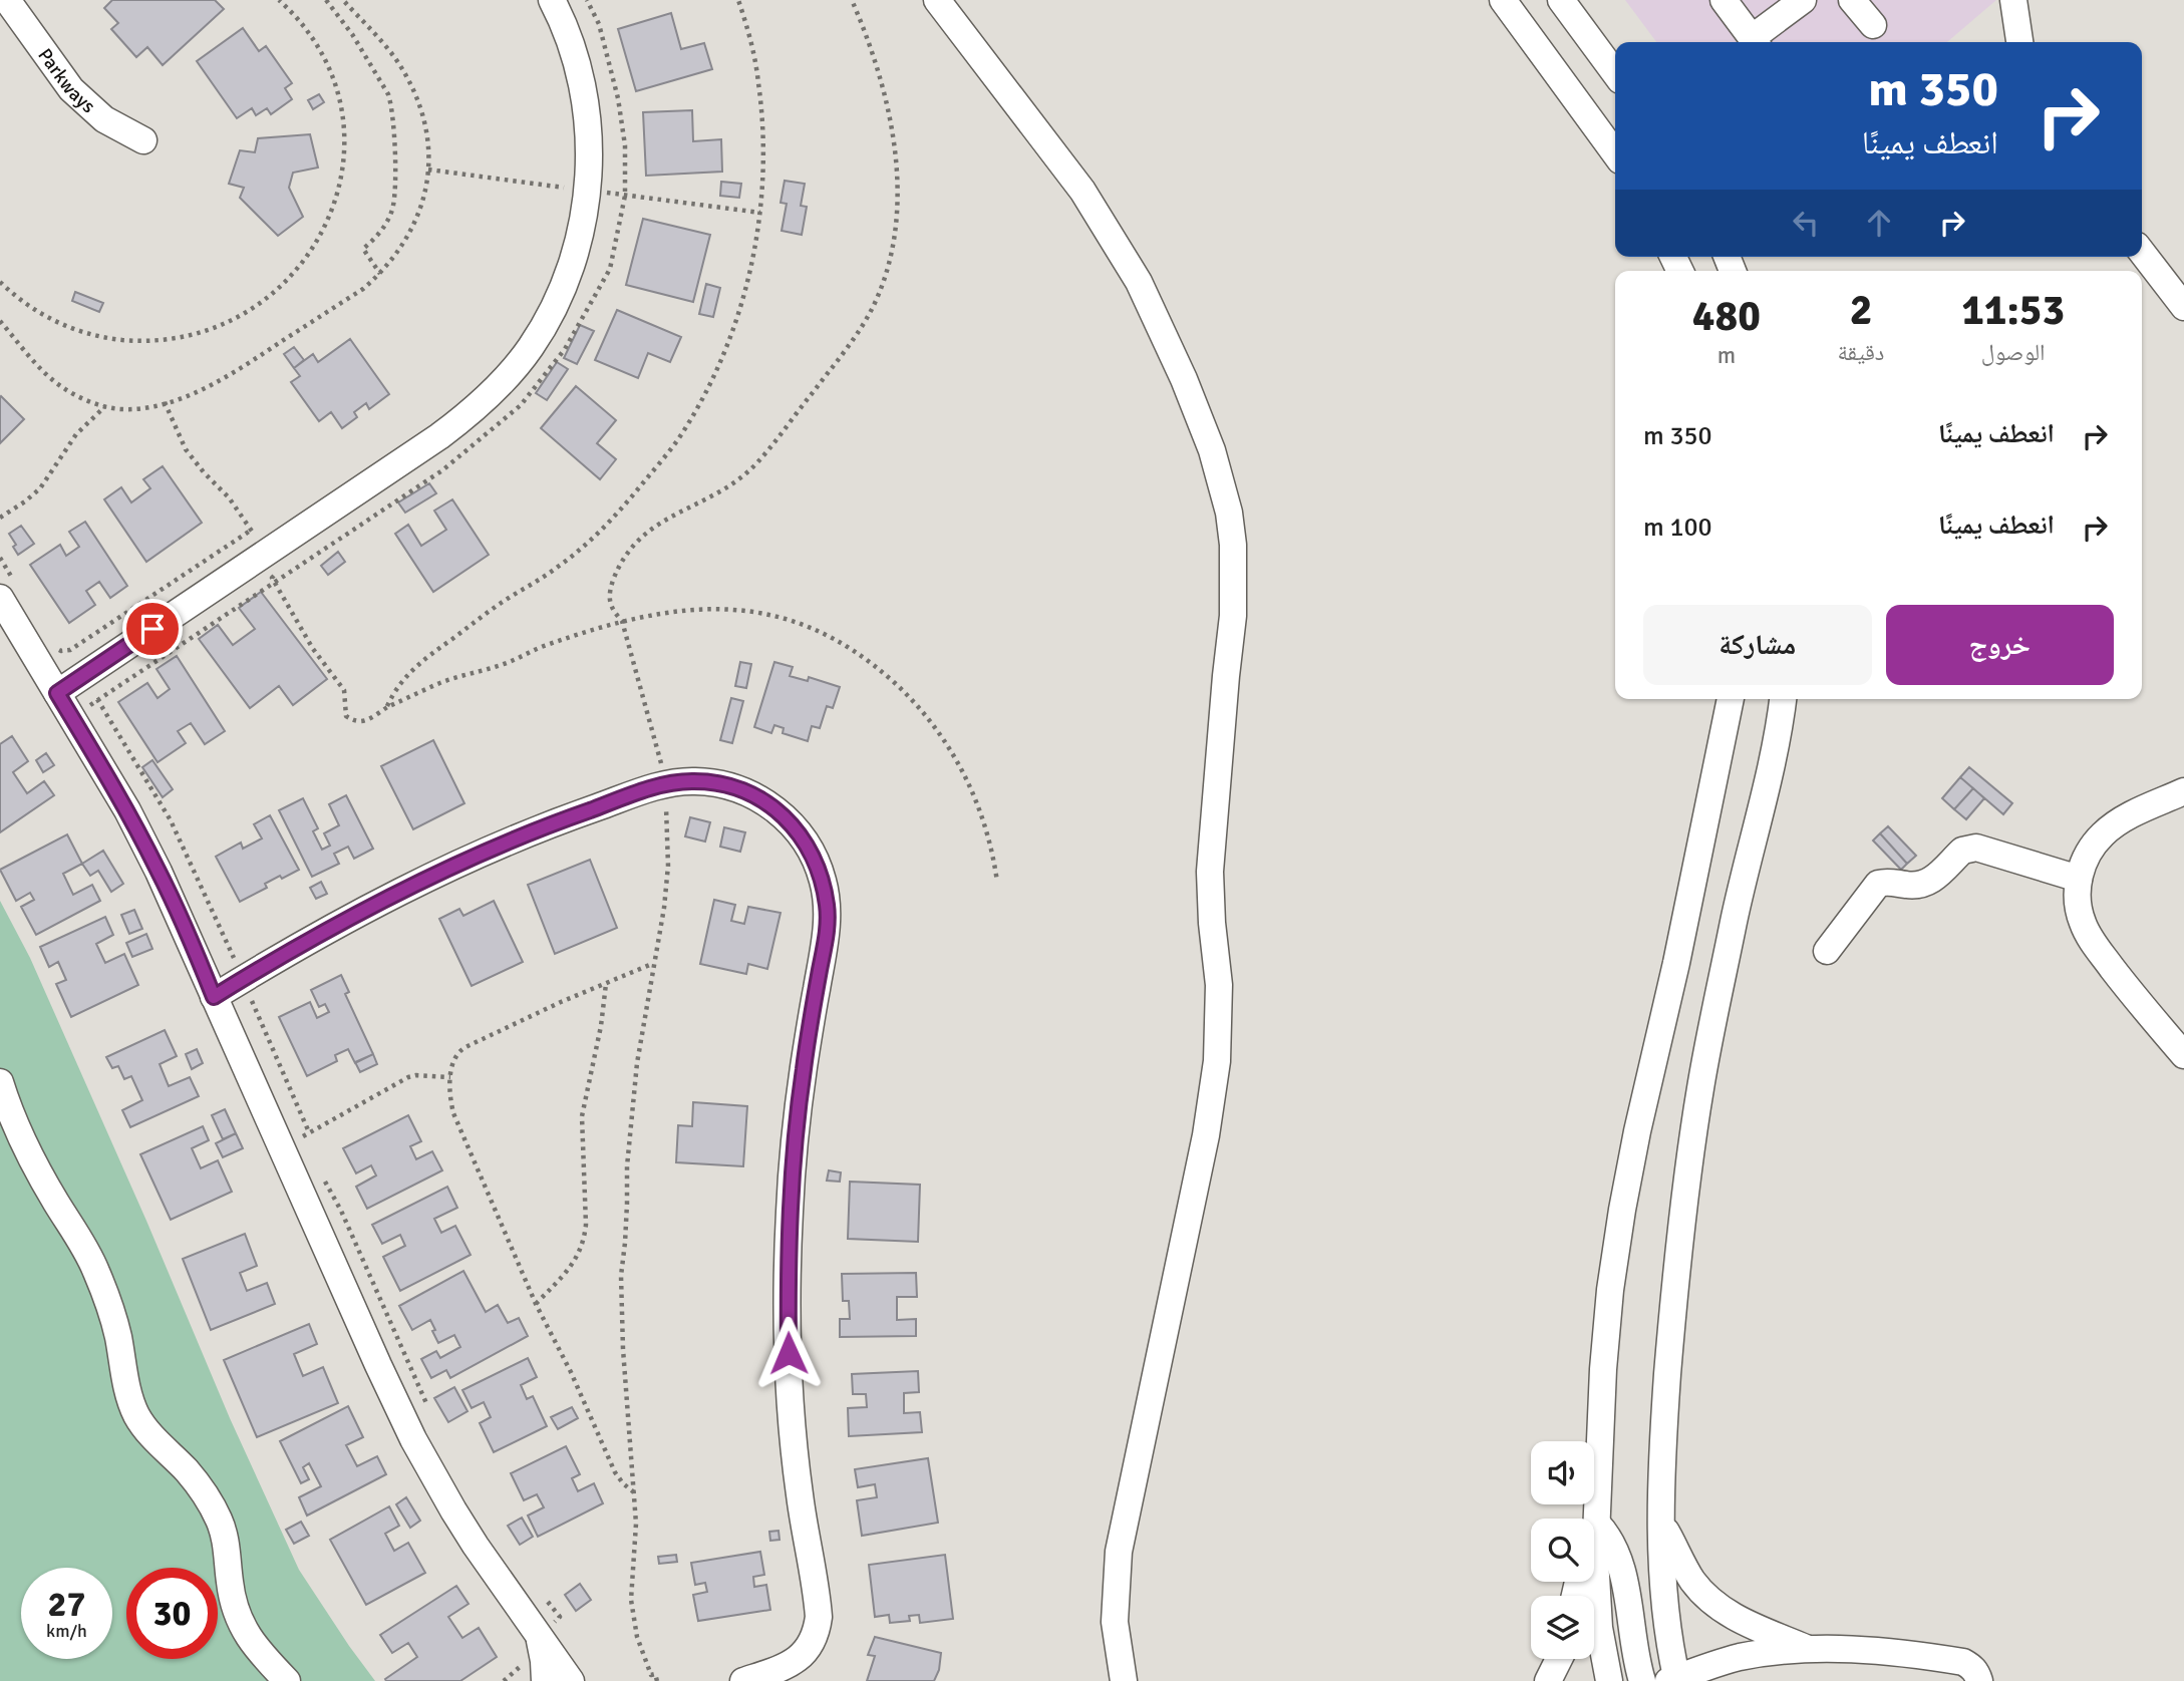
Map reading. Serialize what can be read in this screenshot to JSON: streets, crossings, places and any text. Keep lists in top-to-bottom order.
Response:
{
  "streets": {
    "street": ["Parkways"]
  },
  "page": {
    "turn": ["350 m", "انعطف يمينًا"],
    "eta": [
      "11:53",
      "الوصول",
      "2",
      "دقيقة",
      "480",
      "m"
    ],
    "list": [
      {
        "name": "انعطف يمينًا",
        "value": "350 m"
      },
      {
        "name": "انعطف يمينًا",
        "value": "100 m"
      }
    ],
    "buttons": ["خروج", "مشاركة"],
    "speed": "27 km/h",
    "limit": "30"
  }
}
